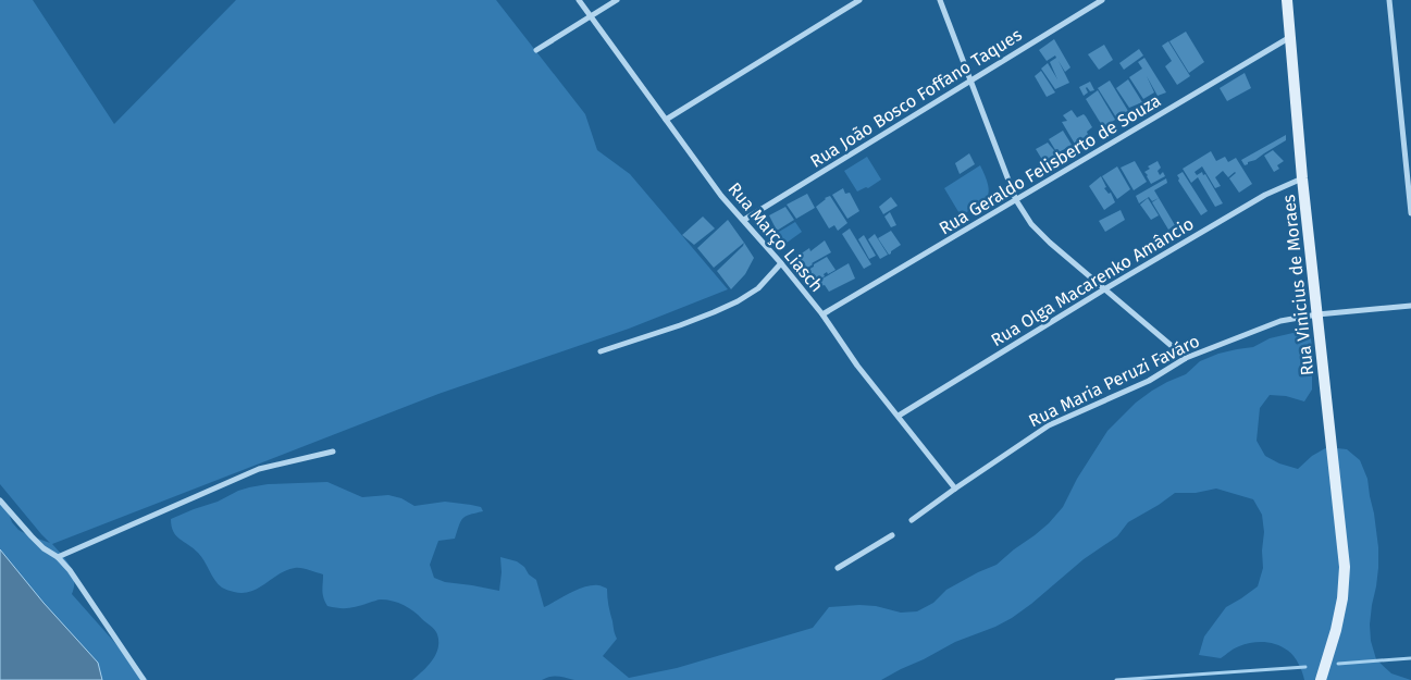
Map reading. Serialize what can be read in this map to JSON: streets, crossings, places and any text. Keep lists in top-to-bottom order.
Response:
{
  "streets": {
    "street": [
      "Rua João Bosco Foffano Taques",
      "Rua Geraldo Felisberto de Souza",
      "Rua Março Liasch",
      "Rua Olga Macarenko Amâncio",
      "Rua Vinicius de Moraes",
      "Rua Maria Peruzi Faváro"
    ]
  },
  "crossings": [
    ["Rua João Bosco Foffano Taques", "Rua Março Liasch"],
    ["Rua Geraldo Felisberto de Souza", "Rua Março Liasch"],
    ["Rua Geraldo Felisberto de Souza", "Rua Vinicius de Moraes"],
    ["Rua Março Liasch", "Rua Olga Macarenko Amâncio"],
    ["Rua Março Liasch", "Rua Maria Peruzi Faváro"],
    ["Rua Olga Macarenko Amâncio", "Rua Vinicius de Moraes"],
    ["Rua Vinicius de Moraes", "Rua Maria Peruzi Faváro"]
  ]
}
